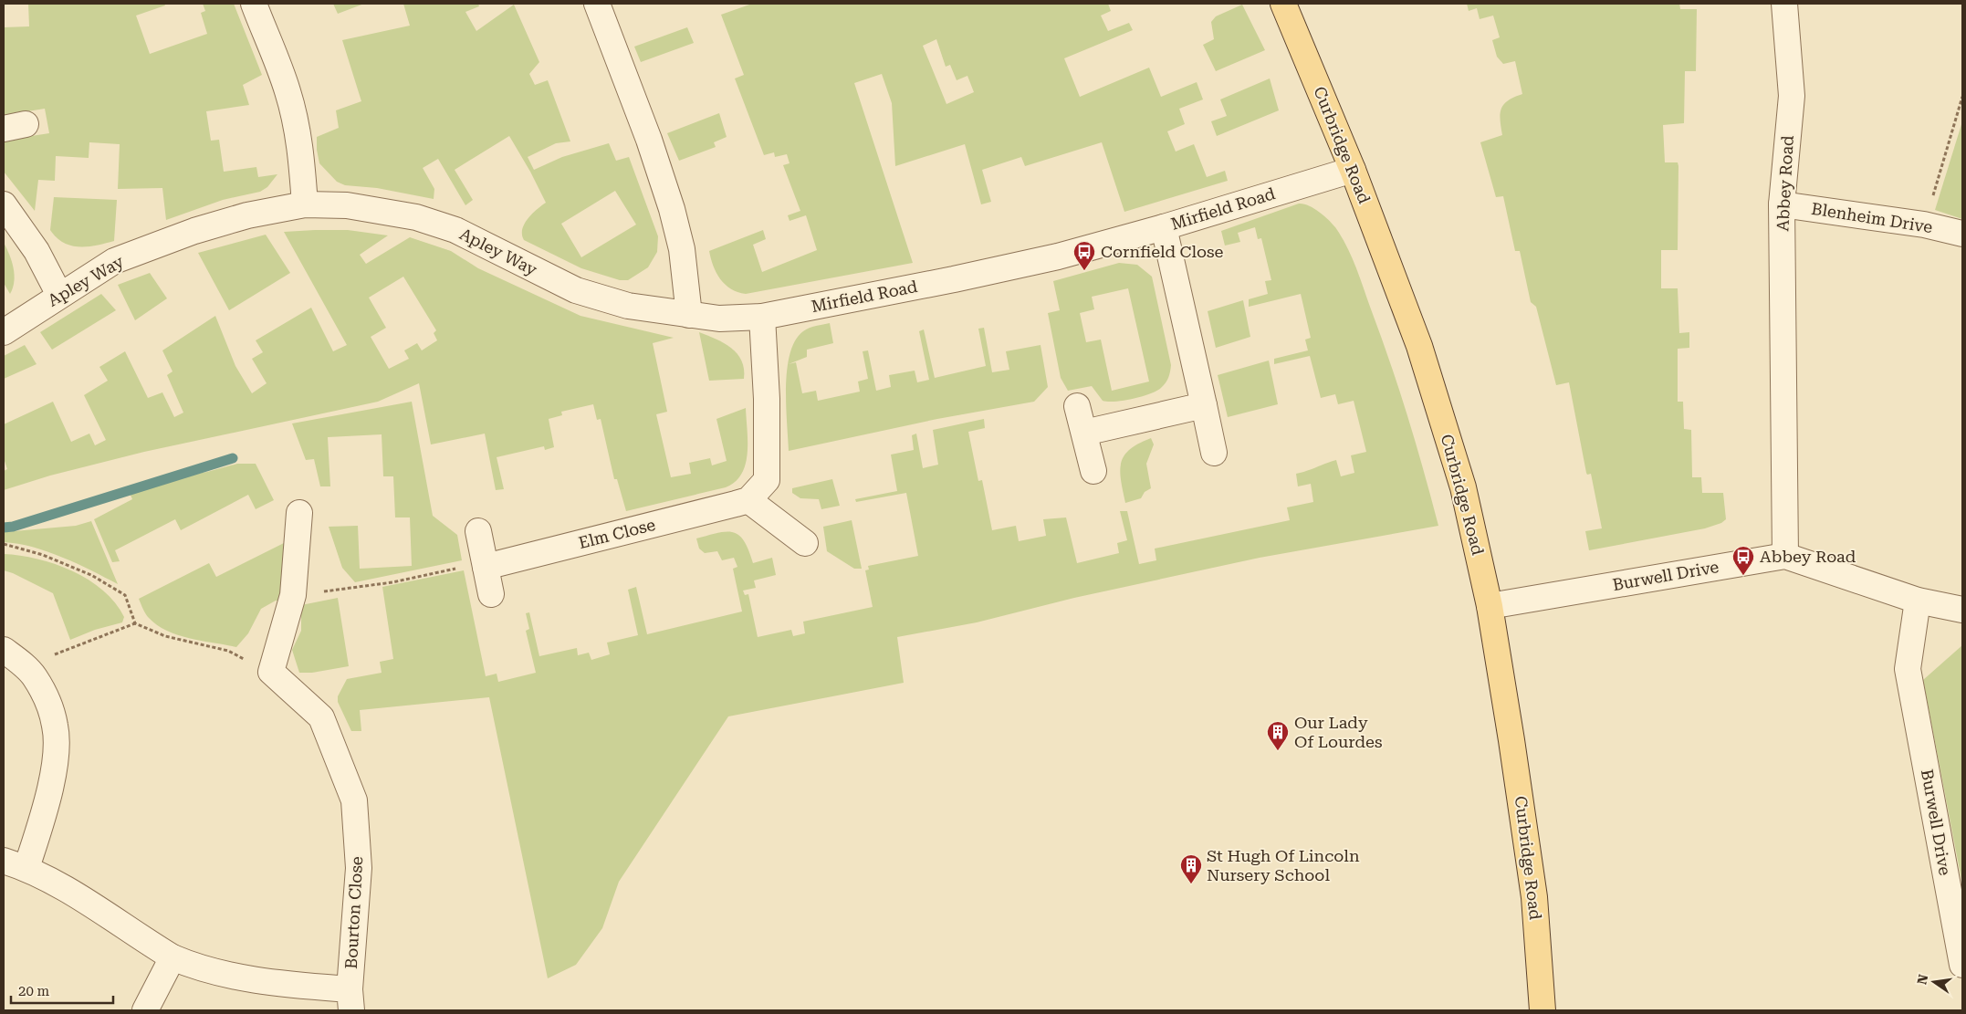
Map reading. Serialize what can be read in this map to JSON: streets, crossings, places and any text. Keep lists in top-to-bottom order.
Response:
{
  "streets": {
    "main road": ["Curbridge Road"],
    "street": [
      "Abbey Road",
      "Mirfield Road",
      "Blenheim Drive",
      "Apley Way",
      "Elm Close",
      "Burwell Drive",
      "Bourton Close"
    ]
  },
  "crossings": [
    ["Curbridge Road", "Mirfield Road"],
    ["Curbridge Road", "Burwell Drive"],
    ["Abbey Road", "Blenheim Drive"],
    ["Abbey Road", "Burwell Drive"],
    ["Mirfield Road", "Apley Way"]
  ],
  "places": {
    "bus stop": ["Cornfield Close", "Abbey Road"],
    "building": ["Our Lady Of Lourdes", "St Hugh Of Lincoln Nursery School"]
  },
  "scale_bar": "20 m",
  "north": "left"
}
